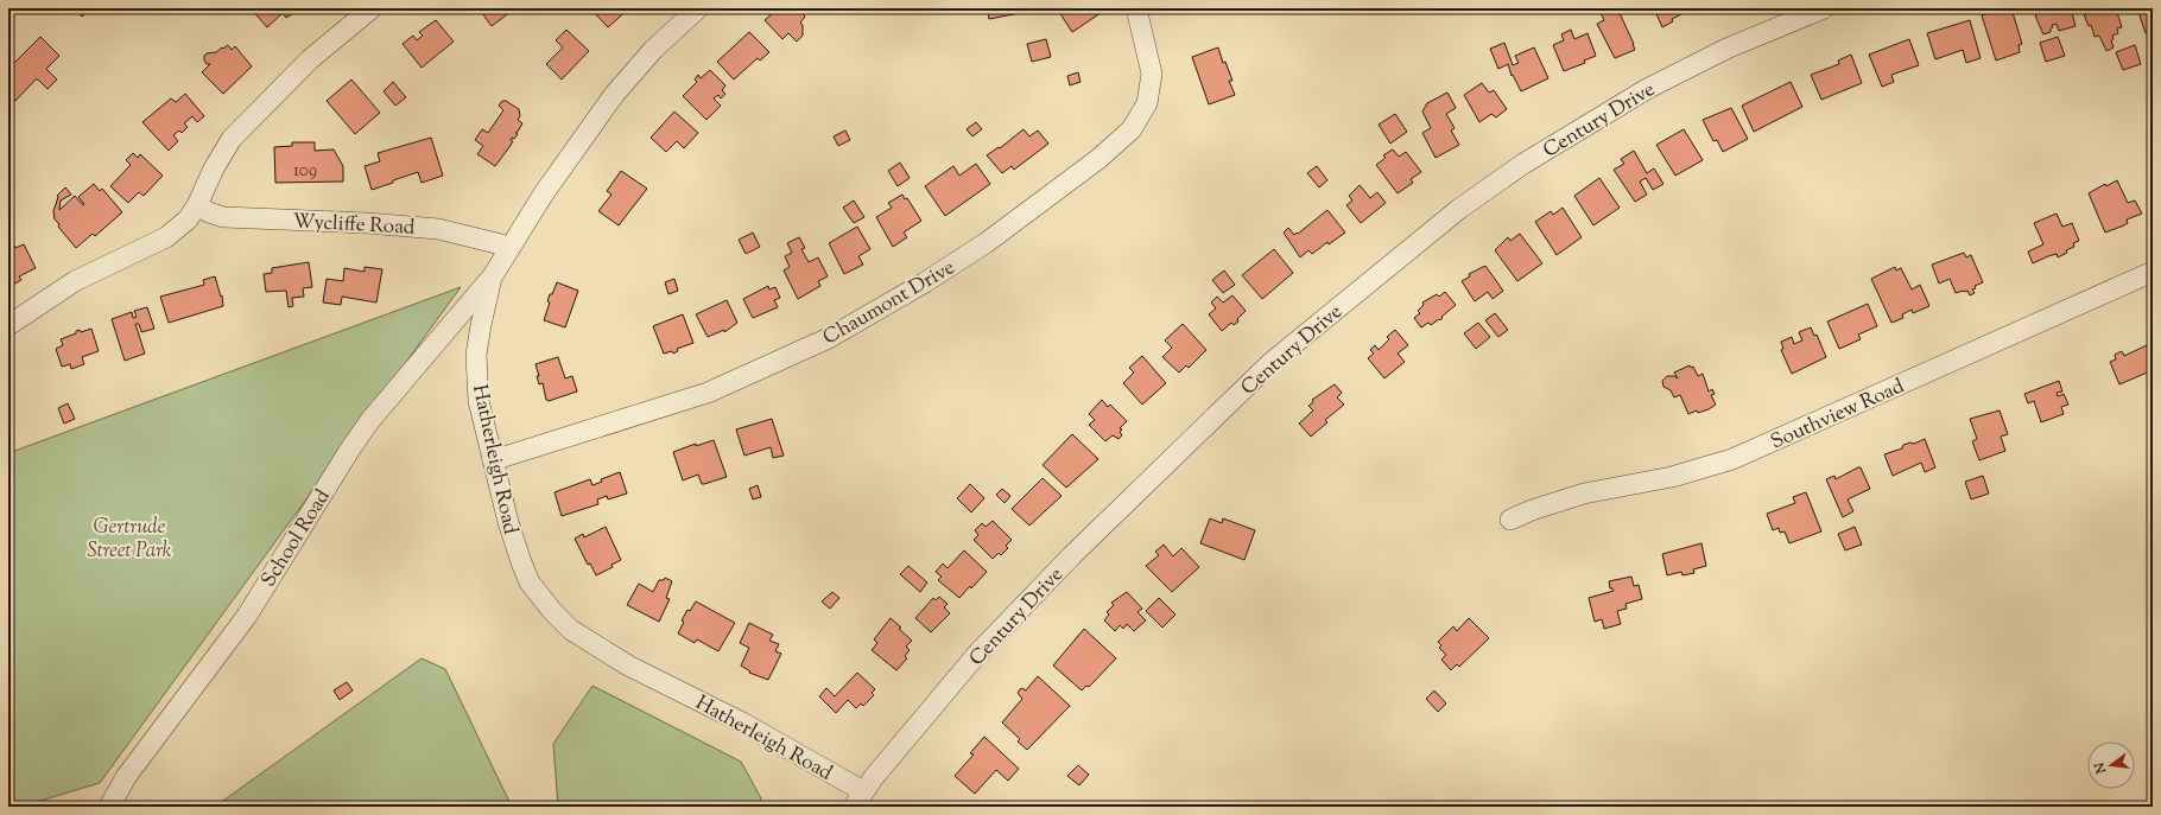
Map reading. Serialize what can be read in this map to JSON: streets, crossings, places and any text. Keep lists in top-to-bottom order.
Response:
{
  "streets": {
    "street": [
      "Century Drive",
      "Wycliffe Road",
      "Chaumont Drive",
      "Southview Road",
      "Hatherleigh Road",
      "School Road"
    ]
  },
  "crossings": [
    ["Century Drive", "Hatherleigh Road"],
    ["Wycliffe Road", "Hatherleigh Road"],
    ["Chaumont Drive", "Hatherleigh Road"],
    ["Hatherleigh Road", "School Road"]
  ],
  "parks": ["Gertrude Street Park"],
  "house_numbers": ["109"],
  "north": "left"
}
